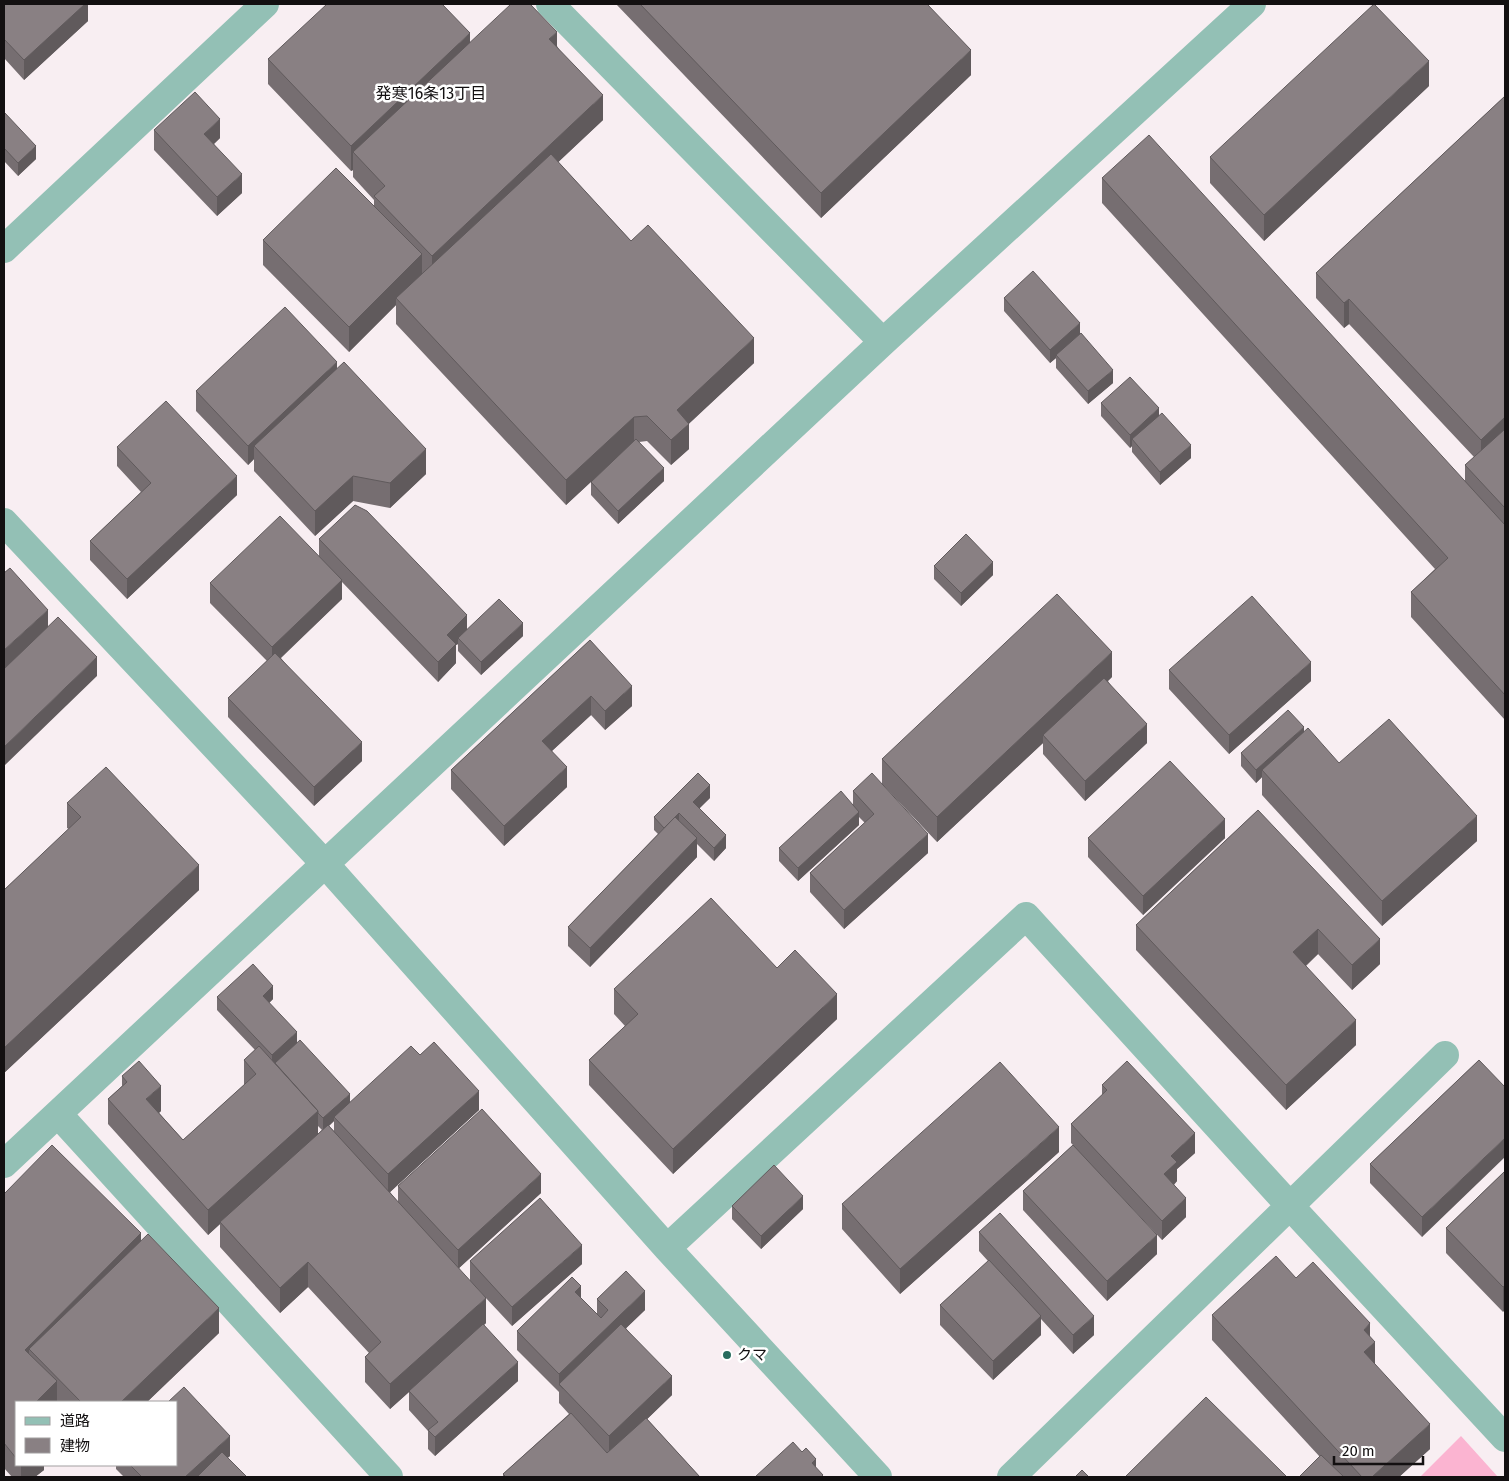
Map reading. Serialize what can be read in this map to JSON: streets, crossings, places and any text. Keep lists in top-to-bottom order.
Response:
{
  "districts": ["発寒16条13丁目"],
  "places": ["クマ"],
  "legend": ["道路", "建物"],
  "scale_bar": "20 m"
}
